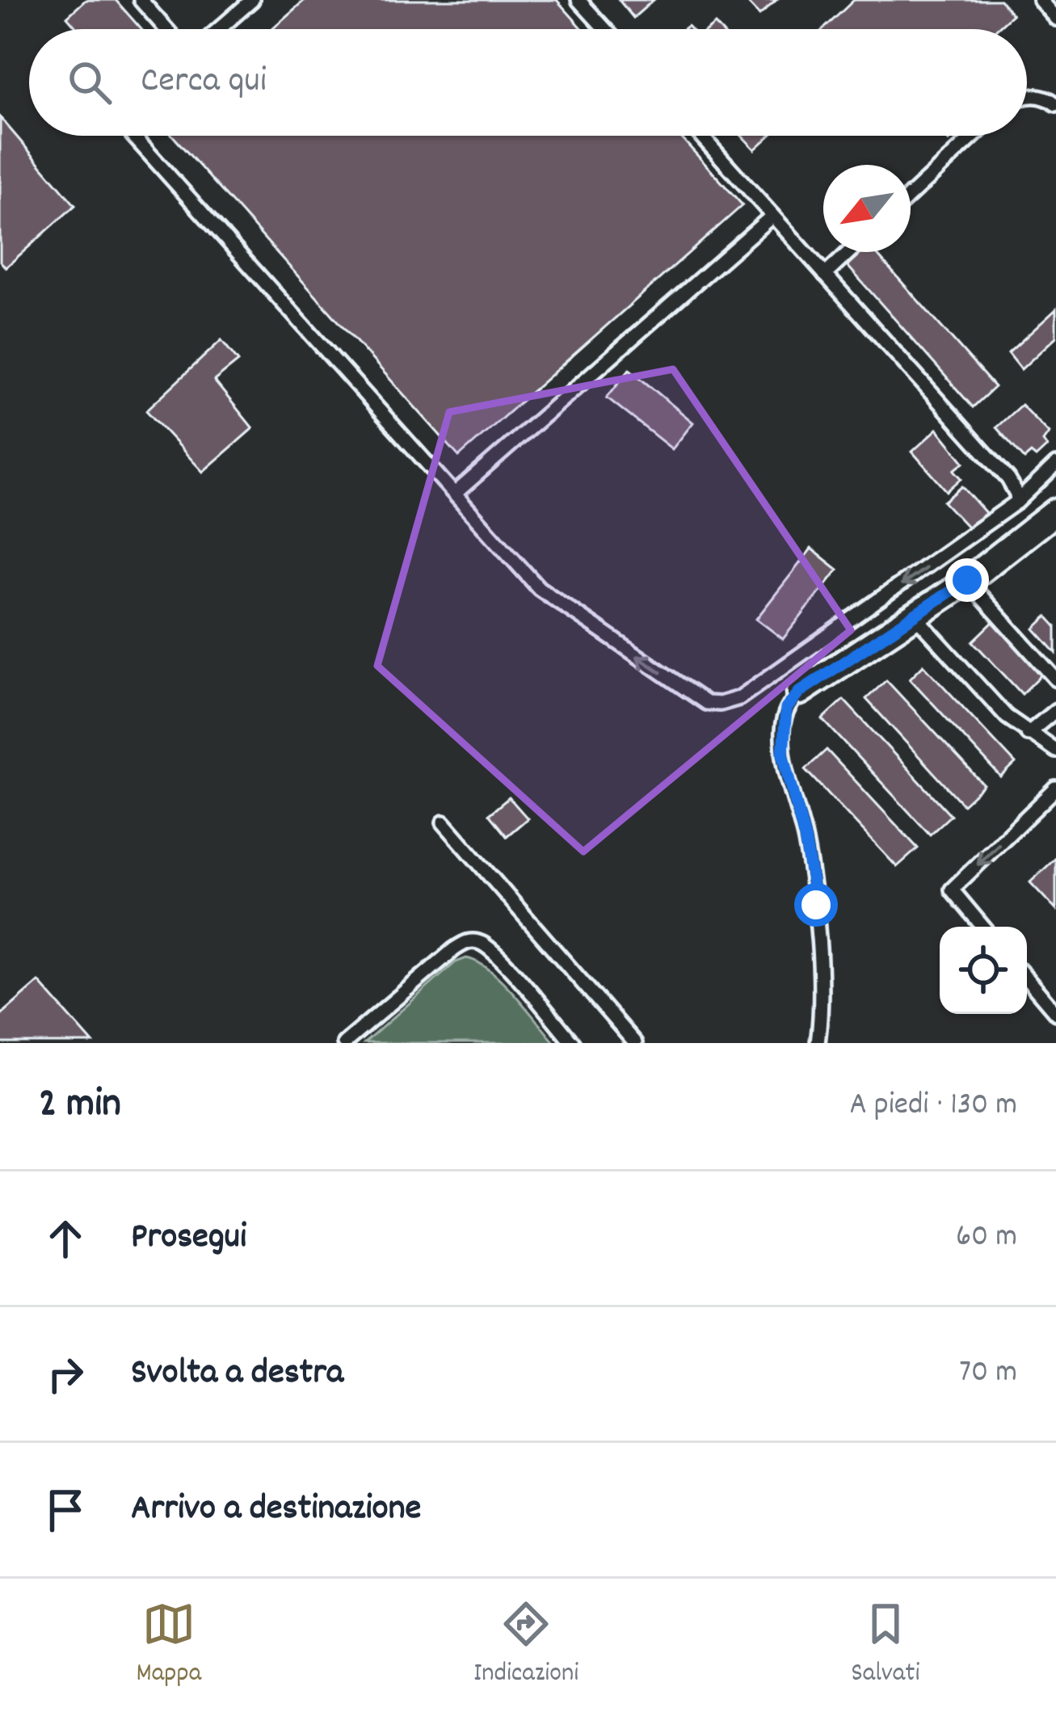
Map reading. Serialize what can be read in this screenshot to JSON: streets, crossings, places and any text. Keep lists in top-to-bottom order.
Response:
{
  "north": "bottom left",
  "page": {
    "search": "Cerca qui",
    "heading": ["2 min", "A piedi · 130 m"],
    "list": [
      ["Prosegui", "60 m"],
      ["Svolta a destra", "70 m"],
      "Arrivo a destinazione"
    ],
    "nav": ["Mappa", "Indicazioni", "Salvati"]
  }
}
